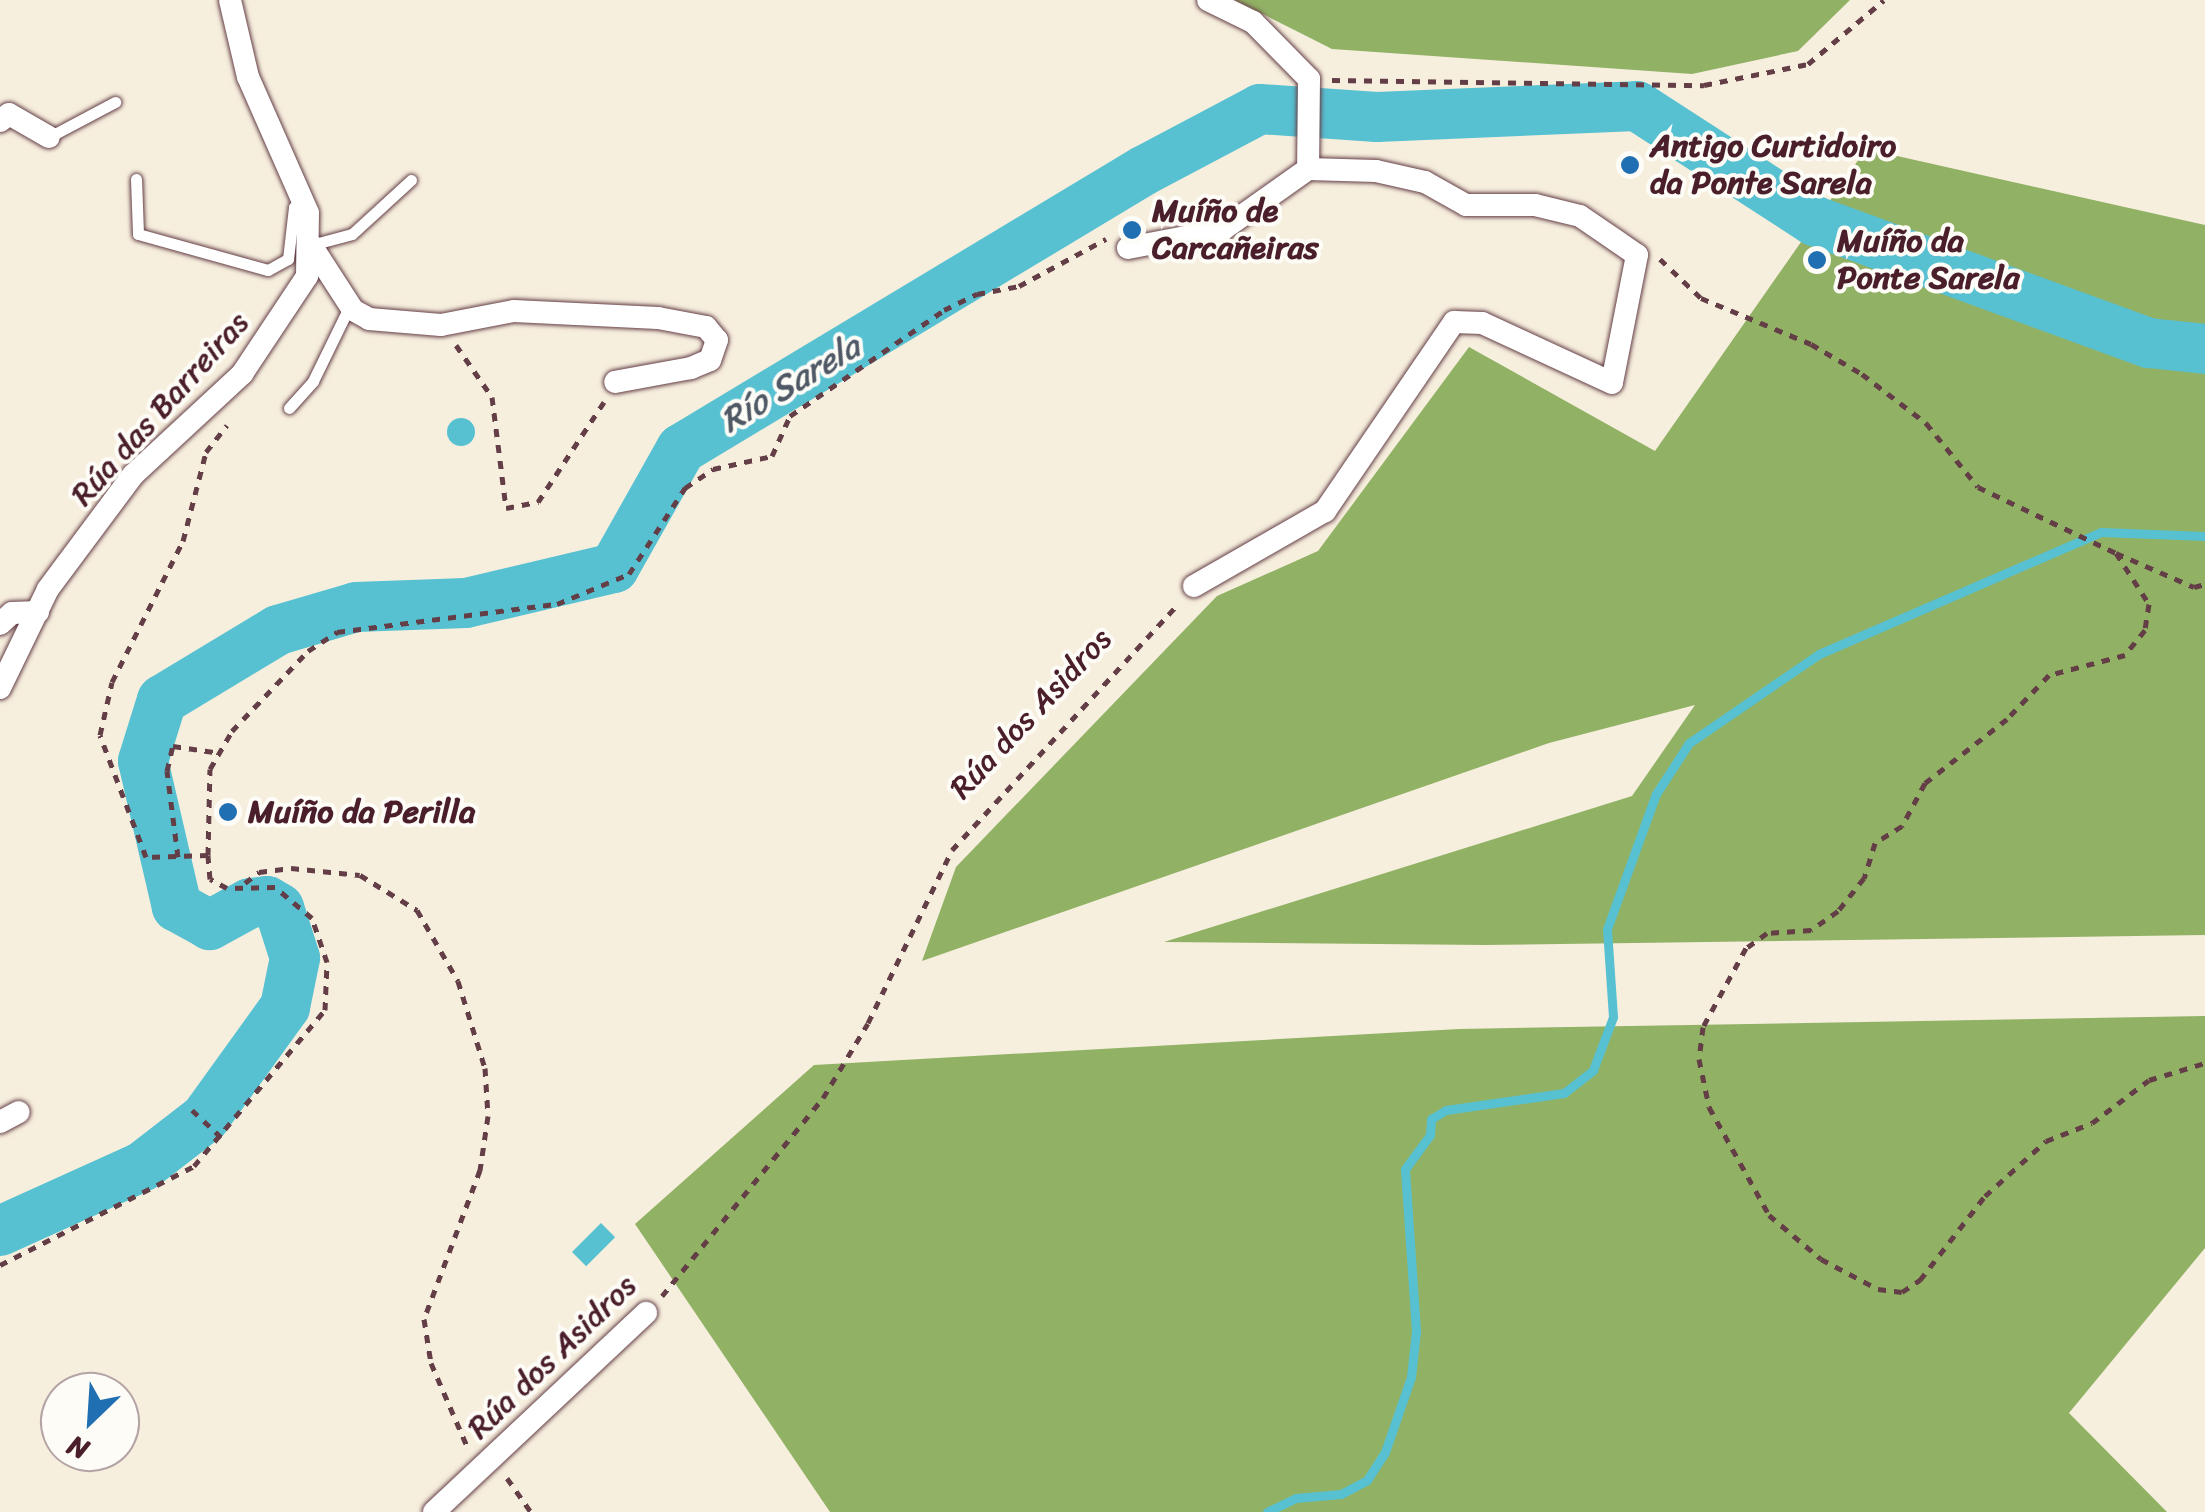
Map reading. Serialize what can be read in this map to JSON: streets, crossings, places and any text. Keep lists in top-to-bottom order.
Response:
{
  "streets": {
    "street": ["Rúa das Barreiras", "Rúa dos Asidros"]
  },
  "water": ["Río Sarela"],
  "places": [
    "Antigo Curtidoiro da Ponte Sarela",
    "Muíño de Carcañeiras",
    "Muíño da Ponte Sarela",
    "Muíño da Perilla"
  ],
  "north": "bottom left"
}
